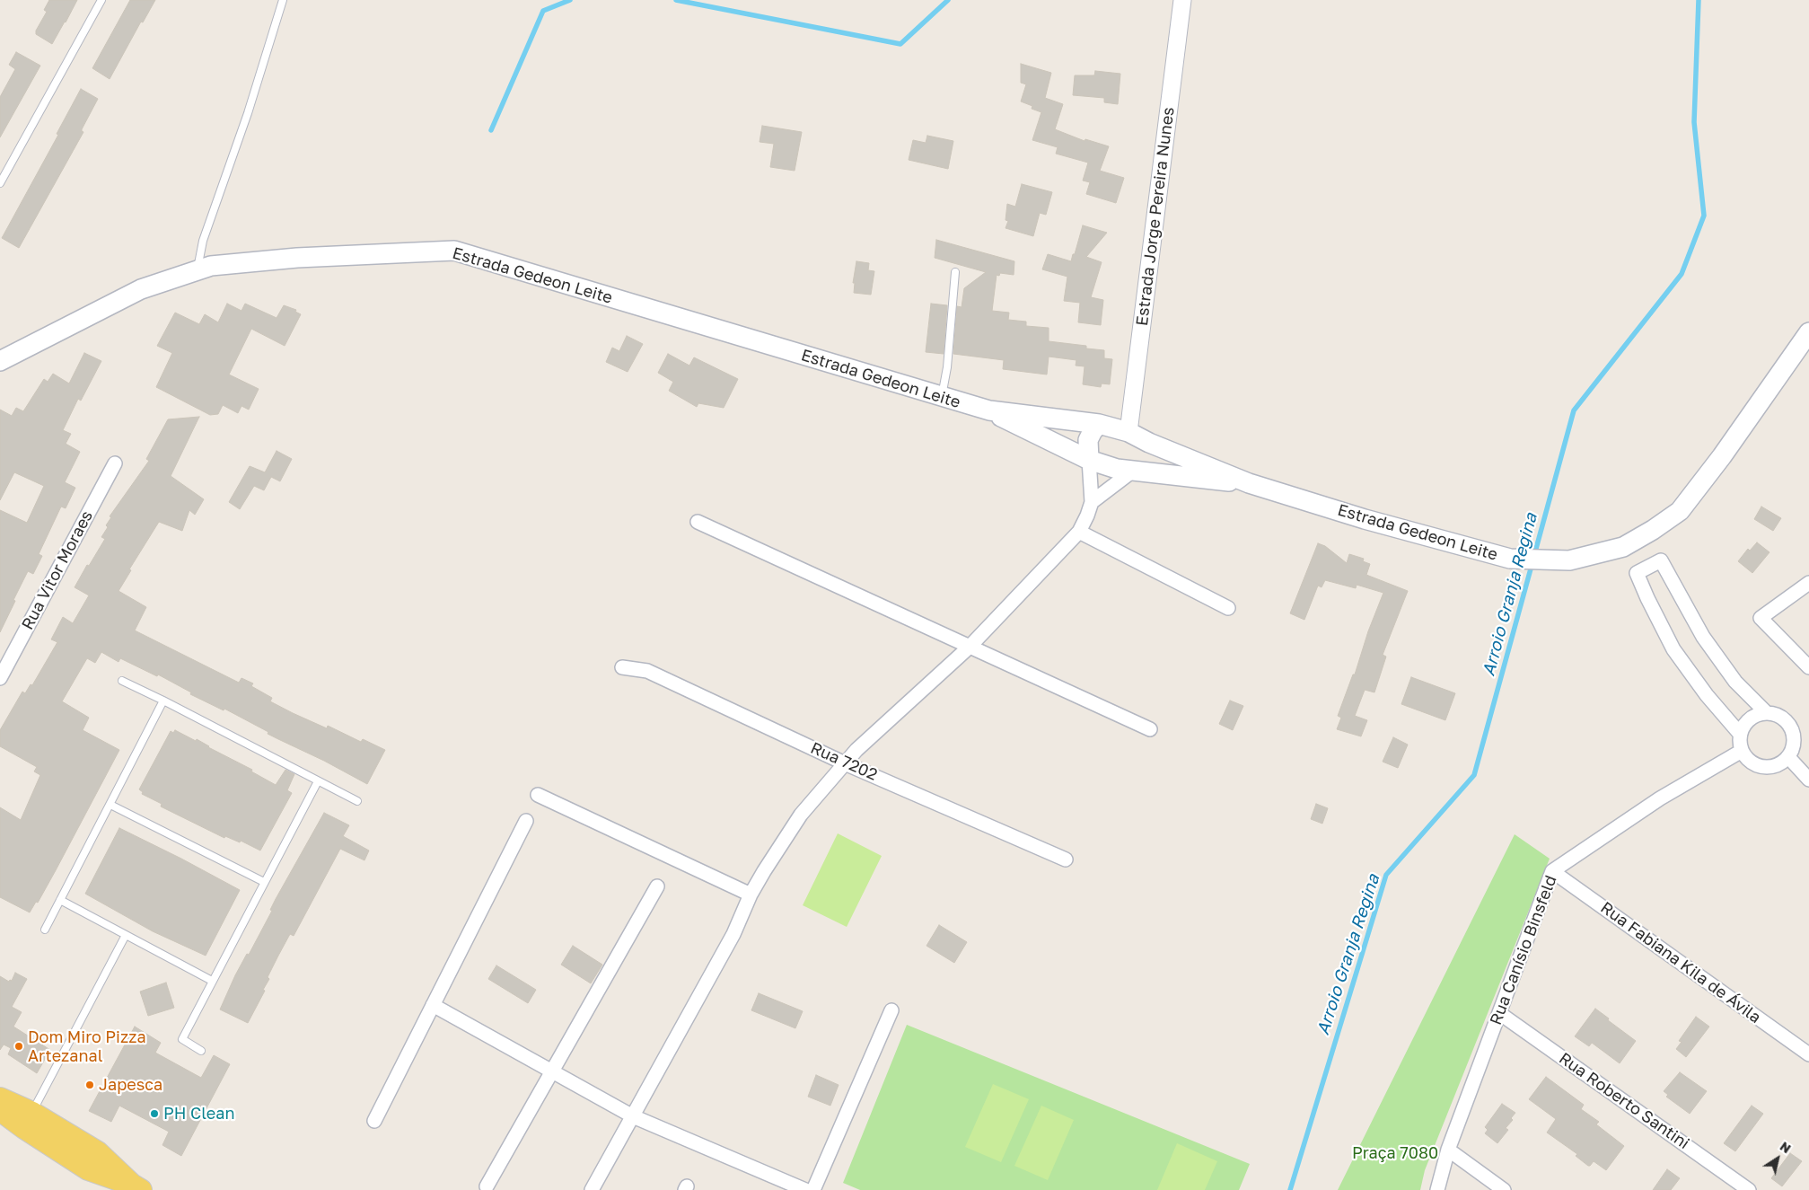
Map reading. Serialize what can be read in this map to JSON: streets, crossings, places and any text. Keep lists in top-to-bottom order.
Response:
{
  "streets": {
    "main road": ["Estrada Gedeon Leite"],
    "street": [
      "Estrada Jorge Pereira Nunes",
      "Rua Vitor Moraes",
      "Rua 7202",
      "Rua Canísio Binsfeld",
      "Rua Fabiana Kila de Ávila",
      "Rua Roberto Santini"
    ]
  },
  "crossings": [
    ["Estrada Jorge Pereira Nunes", "Estrada Gedeon Leite"],
    ["Rua Canísio Binsfeld", "Rua Fabiana Kila de Ávila"],
    ["Rua Canísio Binsfeld", "Rua Roberto Santini"]
  ],
  "water": ["Arroio Granja Regina"],
  "parks": ["Praça 7080"],
  "places": ["Dom Miro Pizza Artezanal", "Japesca", "PH Clean"],
  "north": "top right"
}
